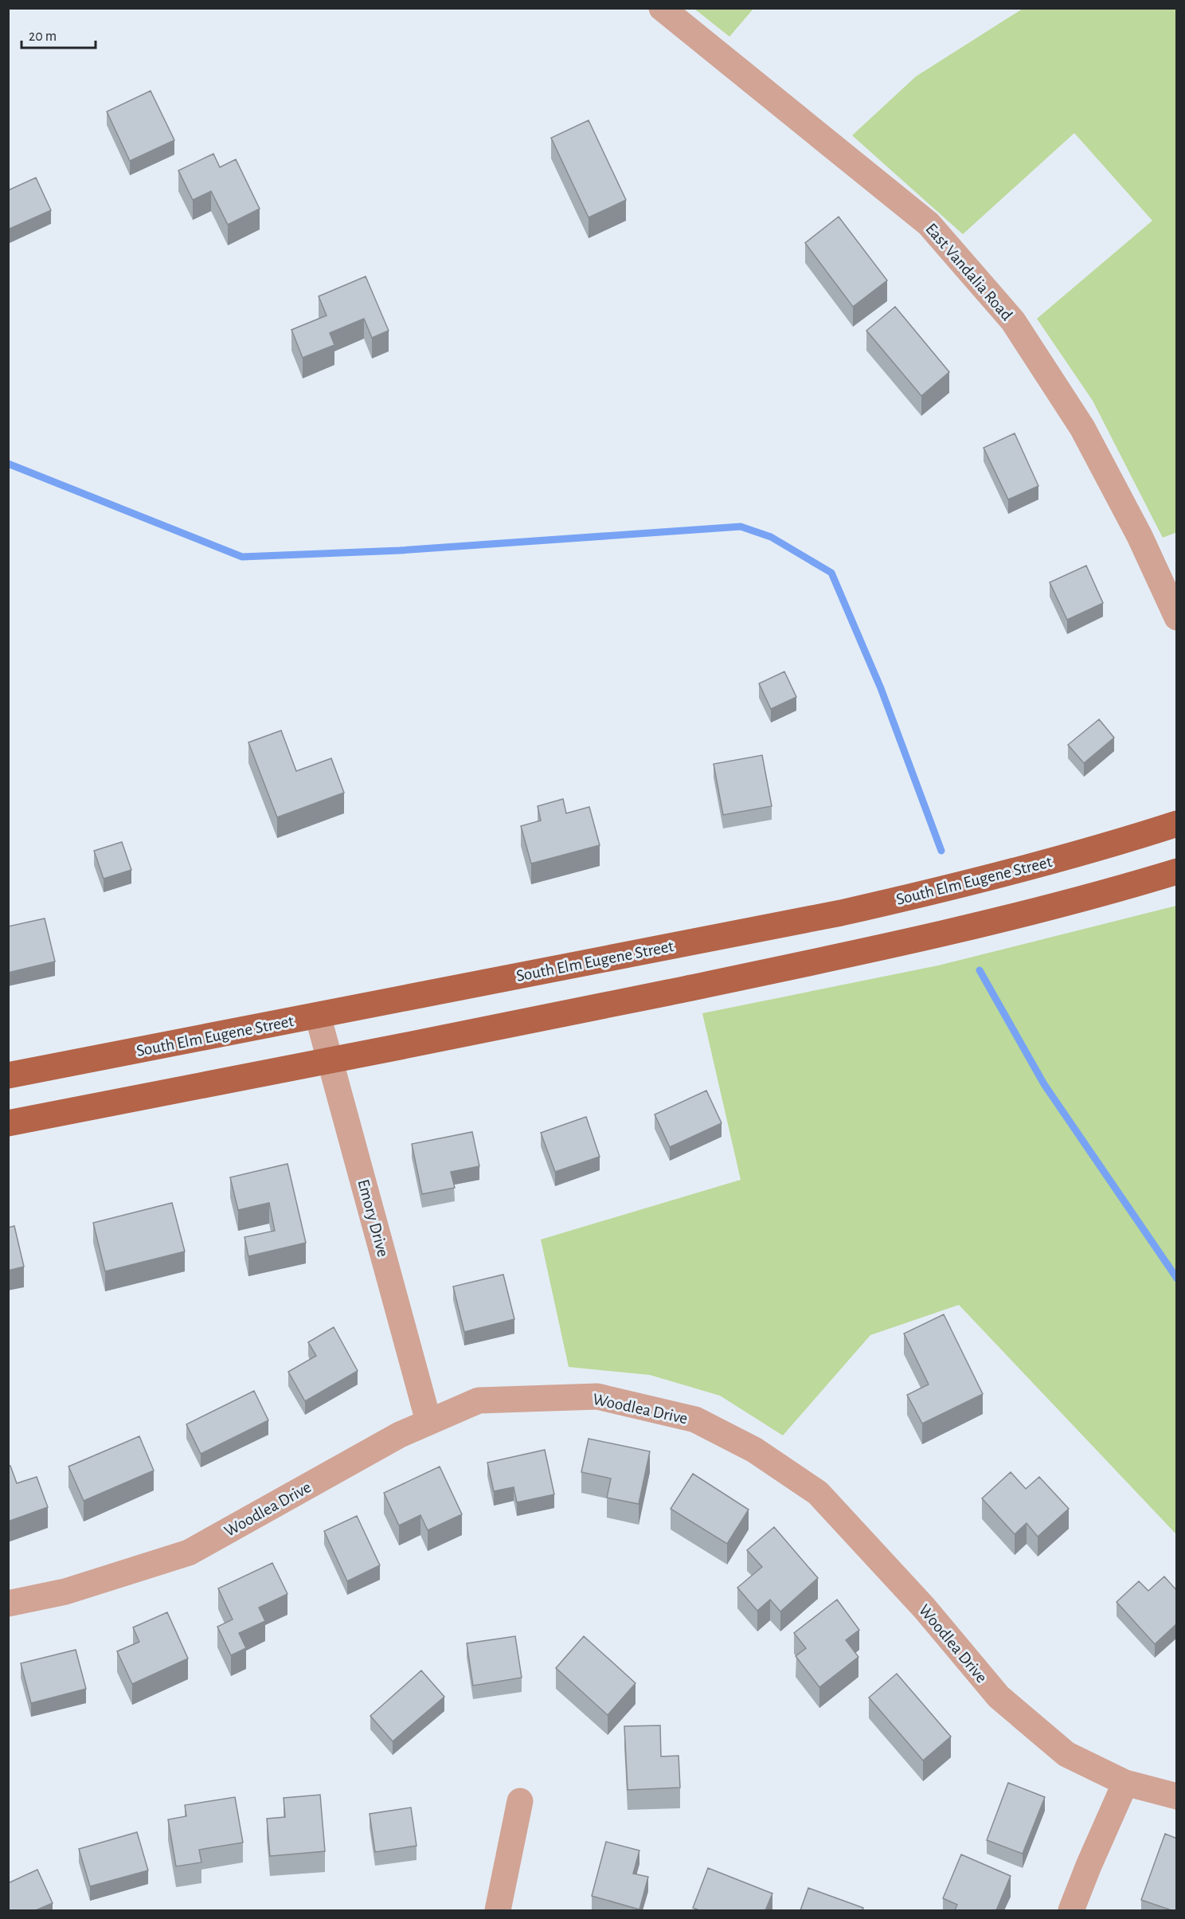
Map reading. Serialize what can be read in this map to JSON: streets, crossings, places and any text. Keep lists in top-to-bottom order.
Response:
{
  "streets": {
    "main road": ["South Elm Eugene Street"],
    "street": ["East Vandalia Road", "Emory Drive", "Woodlea Drive"]
  },
  "crossings": [
    ["South Elm Eugene Street", "Emory Drive"],
    ["Emory Drive", "Woodlea Drive"]
  ],
  "scale_bar": "20 m"
}
